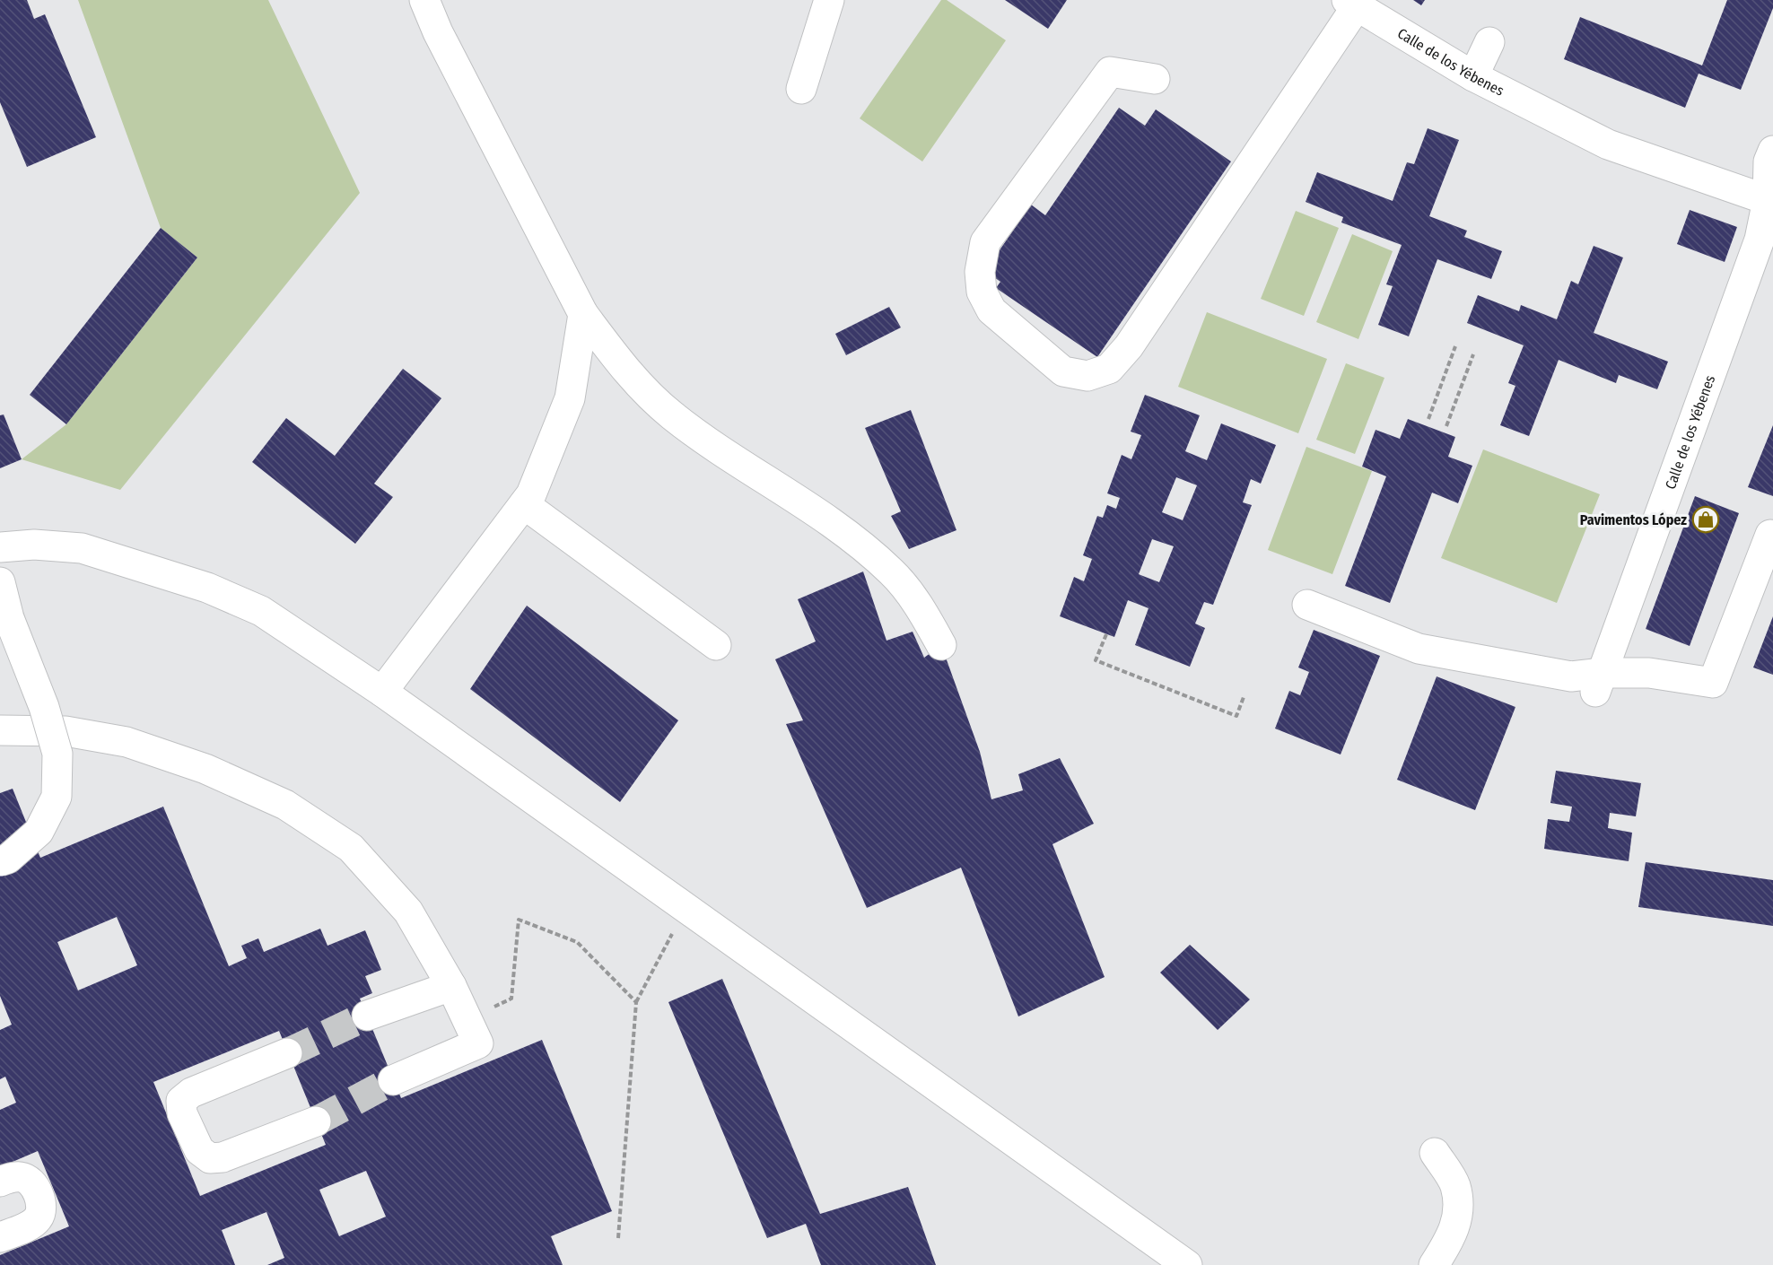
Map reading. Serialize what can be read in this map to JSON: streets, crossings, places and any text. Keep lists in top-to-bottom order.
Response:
{
  "streets": {
    "street": ["Calle de los Yébenes"]
  },
  "places": {
    "shop": ["Pavimentos López"]
  }
}
